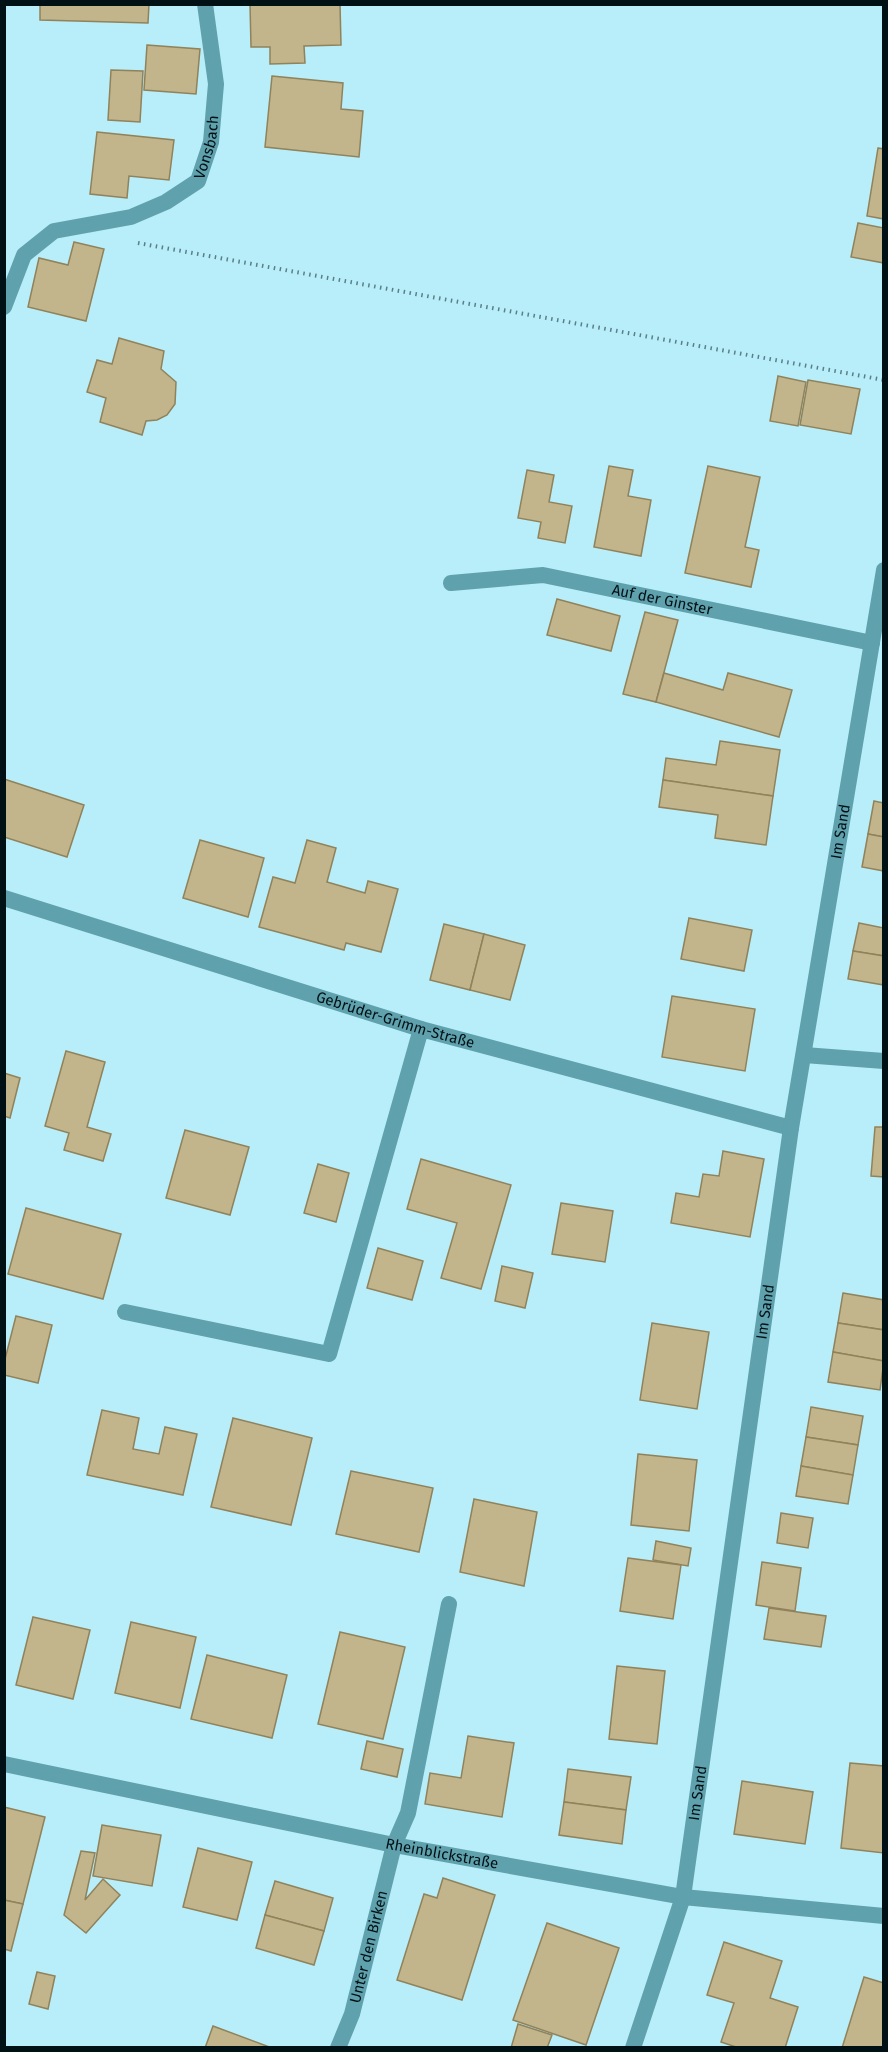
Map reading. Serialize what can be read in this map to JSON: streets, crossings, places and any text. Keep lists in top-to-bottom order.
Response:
{
  "streets": {
    "street": [
      "Vonsbach",
      "Auf der Ginster",
      "Im Sand",
      "Gebrüder-Grimm-Straße",
      "Rheinblickstraße",
      "Unter den Birken"
    ]
  },
  "crossings": [
    ["Auf der Ginster", "Im Sand"],
    ["Im Sand", "Gebrüder-Grimm-Straße"],
    ["Im Sand", "Rheinblickstraße"],
    ["Rheinblickstraße", "Unter den Birken"]
  ]
}
